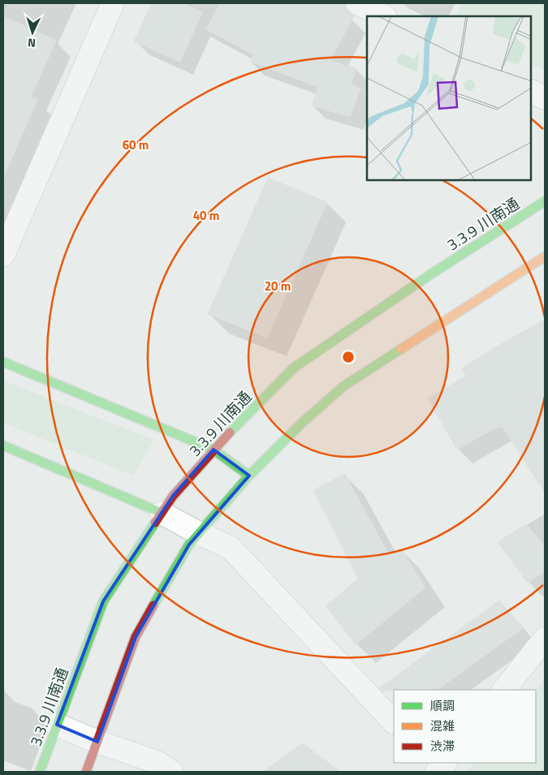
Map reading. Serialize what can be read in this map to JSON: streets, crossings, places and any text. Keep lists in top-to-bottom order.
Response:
{
  "streets": {
    "street": ["3.3.9 川南通"]
  },
  "legend": ["順調", "混雑", "渋滞"],
  "north": "bottom",
  "rings": ["60 m", "40 m", "20 m"]
}
